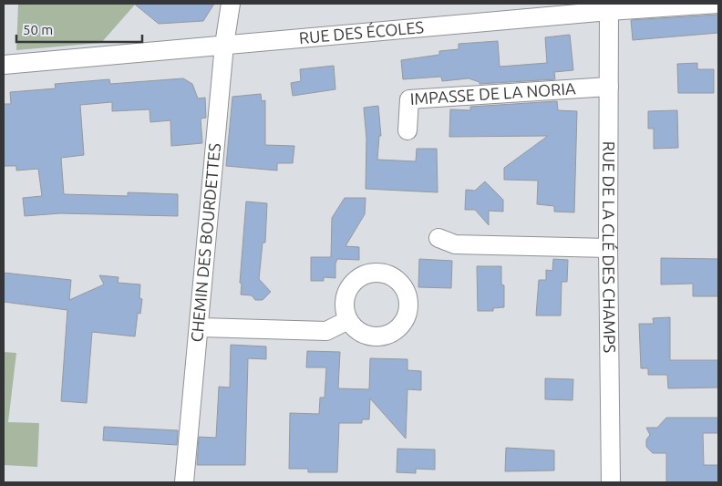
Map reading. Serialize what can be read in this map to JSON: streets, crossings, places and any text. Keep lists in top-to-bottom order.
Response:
{
  "streets": {
    "street": [
      "RUE DES ÉCOLES",
      "IMPASSE DE LA NORIA",
      "CHEMIN DES BOURDETTES",
      "RUE DE LA CLÉ DES CHAMPS"
    ]
  },
  "crossings": [
    ["RUE DES ÉCOLES", "CHEMIN DES BOURDETTES"],
    ["RUE DES ÉCOLES", "RUE DE LA CLÉ DES CHAMPS"],
    ["IMPASSE DE LA NORIA", "RUE DE LA CLÉ DES CHAMPS"]
  ],
  "scale_bar": "50 m"
}
